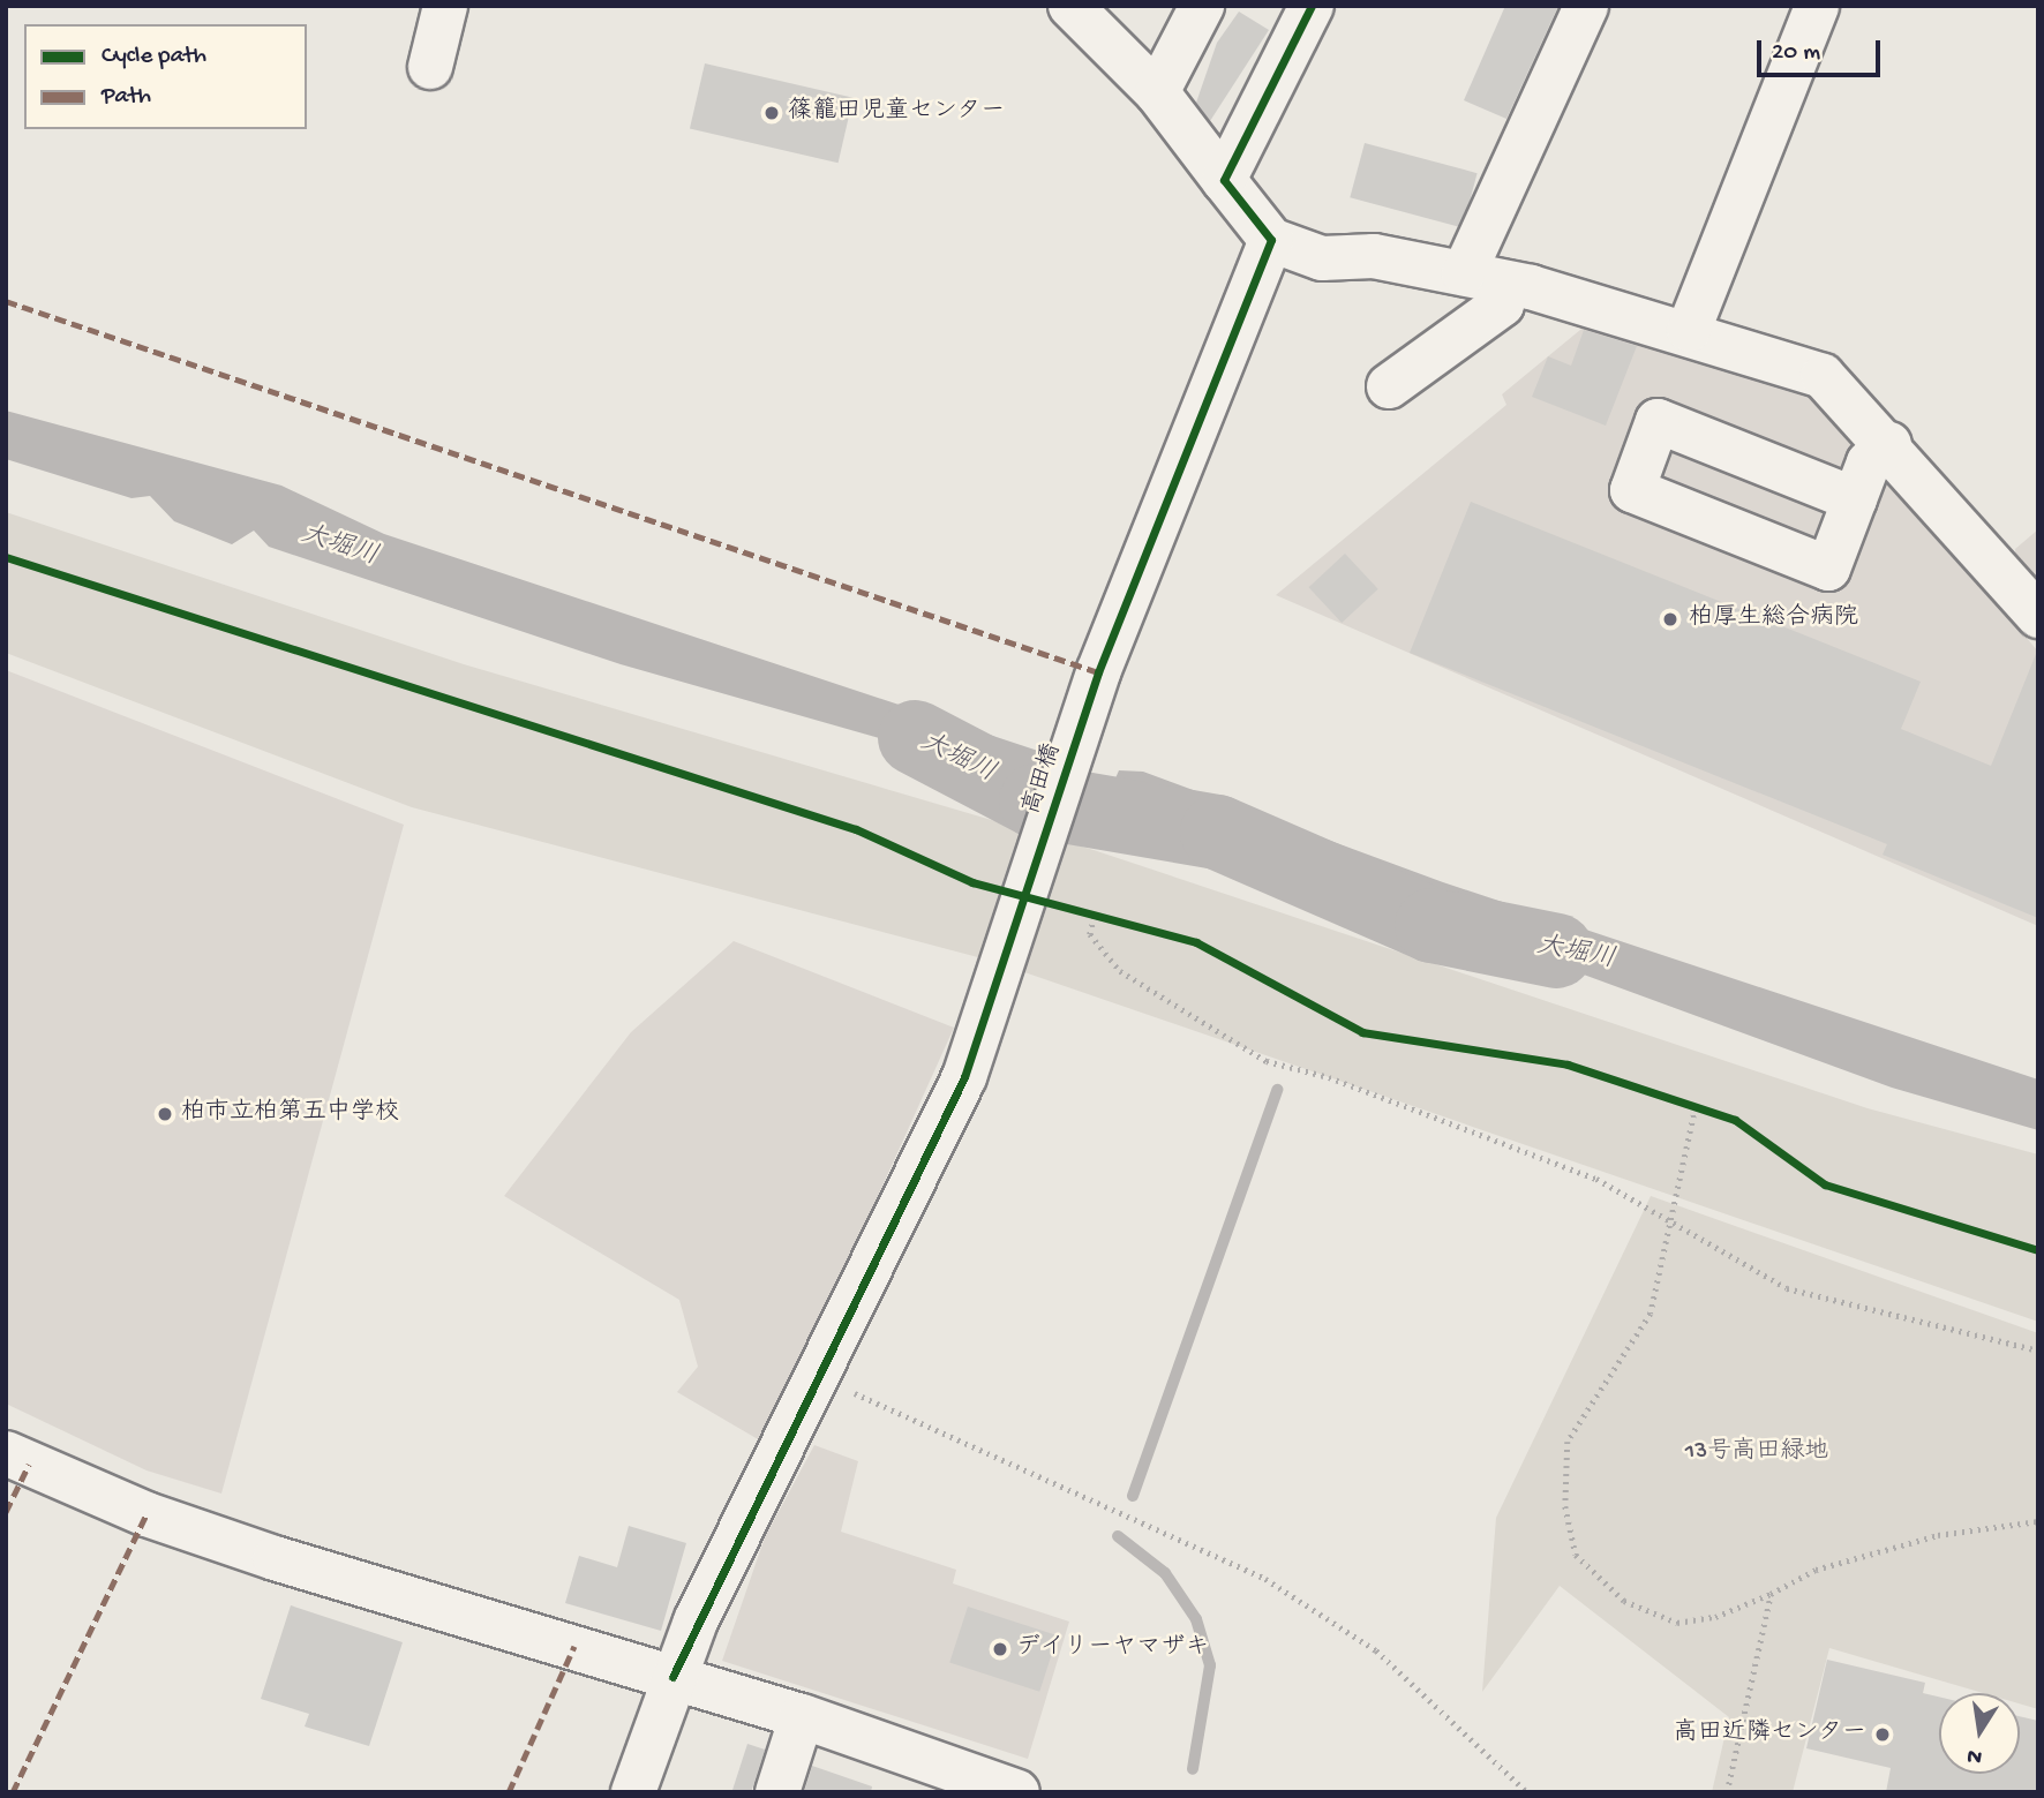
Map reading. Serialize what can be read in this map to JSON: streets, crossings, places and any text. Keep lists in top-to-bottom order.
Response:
{
  "streets": {
    "street": ["高田橋"]
  },
  "water": ["大堀川"],
  "parks": ["13号高田緑地"],
  "places": [
    "篠籠田児童センター",
    "柏厚生総合病院",
    "柏市立柏第五中学校",
    "デイリーヤマザキ",
    "高田近隣センター"
  ],
  "legend": ["Cycle path", "Path"],
  "scale_bar": "20 m",
  "north": "bottom"
}
